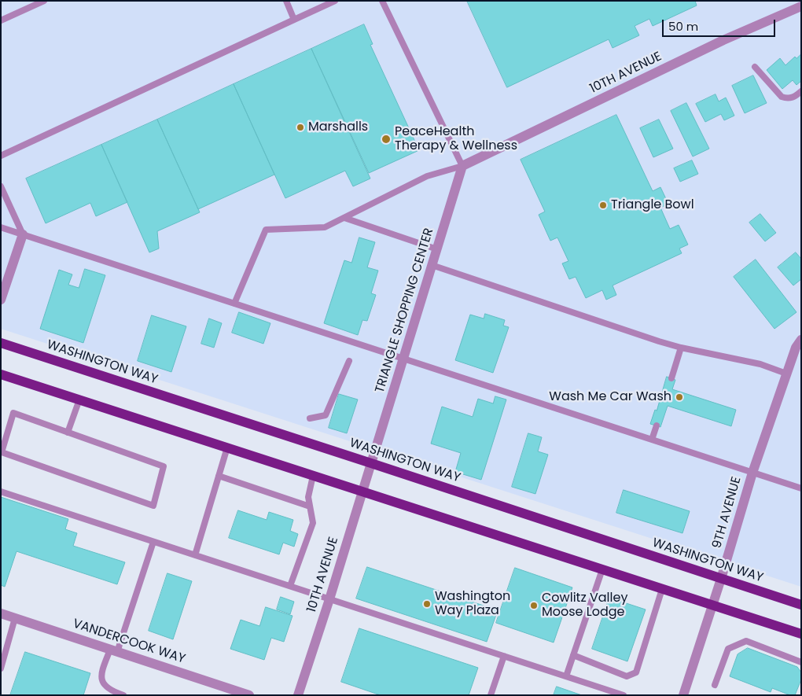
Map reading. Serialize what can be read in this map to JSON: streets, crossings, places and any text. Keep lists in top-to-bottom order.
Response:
{
  "streets": {
    "main road": ["WASHINGTON WAY"],
    "street": [
      "10TH AVENUE",
      "TRIANGLE SHOPPING CENTER",
      "9TH AVENUE",
      "VANDERCOOK WAY"
    ]
  },
  "crossings": [
    ["10TH AVENUE", "TRIANGLE SHOPPING CENTER"],
    ["10TH AVENUE", "WASHINGTON WAY"],
    ["TRIANGLE SHOPPING CENTER", "WASHINGTON WAY"],
    ["WASHINGTON WAY", "9TH AVENUE"]
  ],
  "places": [
    "Marshalls",
    "PeaceHealth Therapy & Wellness",
    "Triangle Bowl",
    "Wash Me Car Wash",
    "Washington Way Plaza",
    "Cowlitz Valley Moose Lodge"
  ],
  "scale_bar": "50 m"
}
